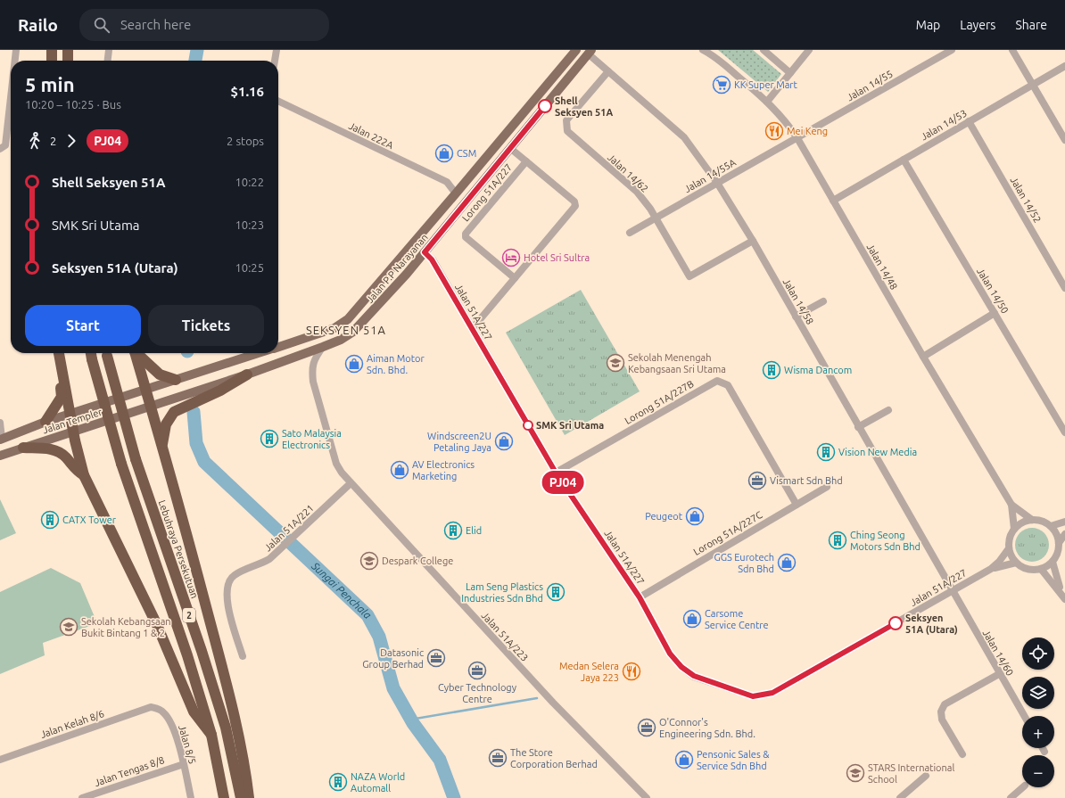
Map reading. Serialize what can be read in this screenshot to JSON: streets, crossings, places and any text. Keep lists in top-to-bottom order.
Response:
{
  "streets": {
    "highway": ["Lebuhraya Persekutuan", "2"],
    "main road": ["Jalan P.P Narayanan", "Jalan Templer"],
    "street": [
      "Jalan 14/55",
      "Jalan 14/53",
      "Jalan 222A",
      "Jalan 14/62",
      "Jalan 14/55A",
      "Lorong 51A/227",
      "Jalan 14/52",
      "Jalan 14/48",
      "Jalan 14/50",
      "Jalan 14/58",
      "Jalan 51A/227",
      "Lorong 51A/227B",
      "Jalan 51A/221",
      "Lorong 51A/227C",
      "Jalan 51A/223",
      "Jalan 14/60",
      "Jalan Kelah 8/6",
      "Jalan 8/5",
      "Jalan Tengas 8/8"
    ]
  },
  "crossings": [
    ["Jalan 14/55", "Jalan 14/55A"],
    ["Jalan 14/55", "Jalan 14/48"],
    ["Jalan 14/53", "Jalan 14/52"],
    ["Jalan 14/53", "Jalan 14/48"],
    ["Jalan 14/53", "Jalan 14/50"],
    ["Jalan 222A", "Jalan P.P Narayanan"],
    ["Jalan 14/62", "Jalan 14/55A"],
    ["Jalan 14/62", "Jalan 14/58"],
    ["Jalan 14/55A", "Jalan 14/48"],
    ["Jalan 14/55A", "Jalan 14/58"],
    ["Lorong 51A/227", "Jalan P.P Narayanan"],
    ["Lorong 51A/227", "Jalan 51A/227"],
    ["Jalan 14/48", "Jalan 51A/227"],
    ["Jalan P.P Narayanan", "Jalan 14/58"],
    ["Jalan P.P Narayanan", "Jalan 51A/227"],
    ["Jalan P.P Narayanan", "Jalan Templer"],
    ["Jalan P.P Narayanan", "Jalan 51A/223"],
    ["Jalan 14/58", "Jalan 51A/227"],
    ["Jalan 14/58", "Jalan 14/60"],
    ["Jalan 51A/227", "Lorong 51A/227B"],
    ["Jalan 51A/227", "Lorong 51A/227C"],
    ["Jalan 51A/227", "Jalan 14/60"],
    ["Lorong 51A/227B", "Lorong 51A/227C"],
    ["Jalan 51A/221", "Jalan 51A/223"],
    ["Jalan Kelah 8/6", "Jalan 8/5"],
    ["Jalan 8/5", "Jalan Tengas 8/8"]
  ],
  "districts": ["SEKSYEN 51A"],
  "water": ["Sungai Penchala"],
  "places": {
    "supermarket": ["KK Super Mart"],
    "other": ["Shell Seksyen 51A", "SMK Sri Utama", "Seksyen 51A (Utara)"],
    "restaurant": ["Mei Keng", "Medan Selera Jaya 223"],
    "shop": [
      "CSM",
      "Aiman Motor Sdn. Bhd.",
      "Windscreen2U Petaling Jaya",
      "AV Electronics Marketing",
      "Peugeot",
      "GGS Eurotech Sdn Bhd",
      "Carsome Service Centre",
      "Pensonic Sales & Service Sdn Bhd"
    ],
    "hotel": ["Hotel Sri Sultra"],
    "school or university": [
      "Sekolah Menengah Kebangsaan Sri Utama",
      "Despark College",
      "Sekolah Kebangsaan Bukit Bintang 1 & 2",
      "STARS International School"
    ],
    "building": [
      "Wisma Dancom",
      "Sato Malaysia Electronics",
      "Vision New Media",
      "CATX Tower",
      "Elid",
      "Ching Seong Motors Sdn Bhd",
      "Lam Seng Plastics Industries Sdn Bhd",
      "NAZA World Automall"
    ],
    "office": [
      "Vismart Sdn Bhd",
      "Datasonic Group Berhad",
      "Cyber Technology Centre",
      "O'Connor's Engineering Sdn. Bhd.",
      "The Store Corporation Berhad"
    ]
  },
  "lines": ["bus line PJ04"],
  "page": {
    "header": "Railo",
    "search": "Search here",
    "nav": ["Map", "Layers", "Share"],
    "on_map": "PJ04",
    "heading": ["5 min", "10:20 – 10:25 · Bus", "$1.16"],
    "legs": ["2", "PJ04", "2 stops"],
    "list": [
      {
        "name": "Shell Seksyen 51A",
        "value": "10:22"
      },
      {
        "name": "SMK Sri Utama",
        "value": "10:23"
      },
      {
        "name": "Seksyen 51A (Utara)",
        "value": "10:25"
      }
    ],
    "buttons": ["Start", "Tickets"],
    "map_buttons": ["+", "−"]
  }
}
